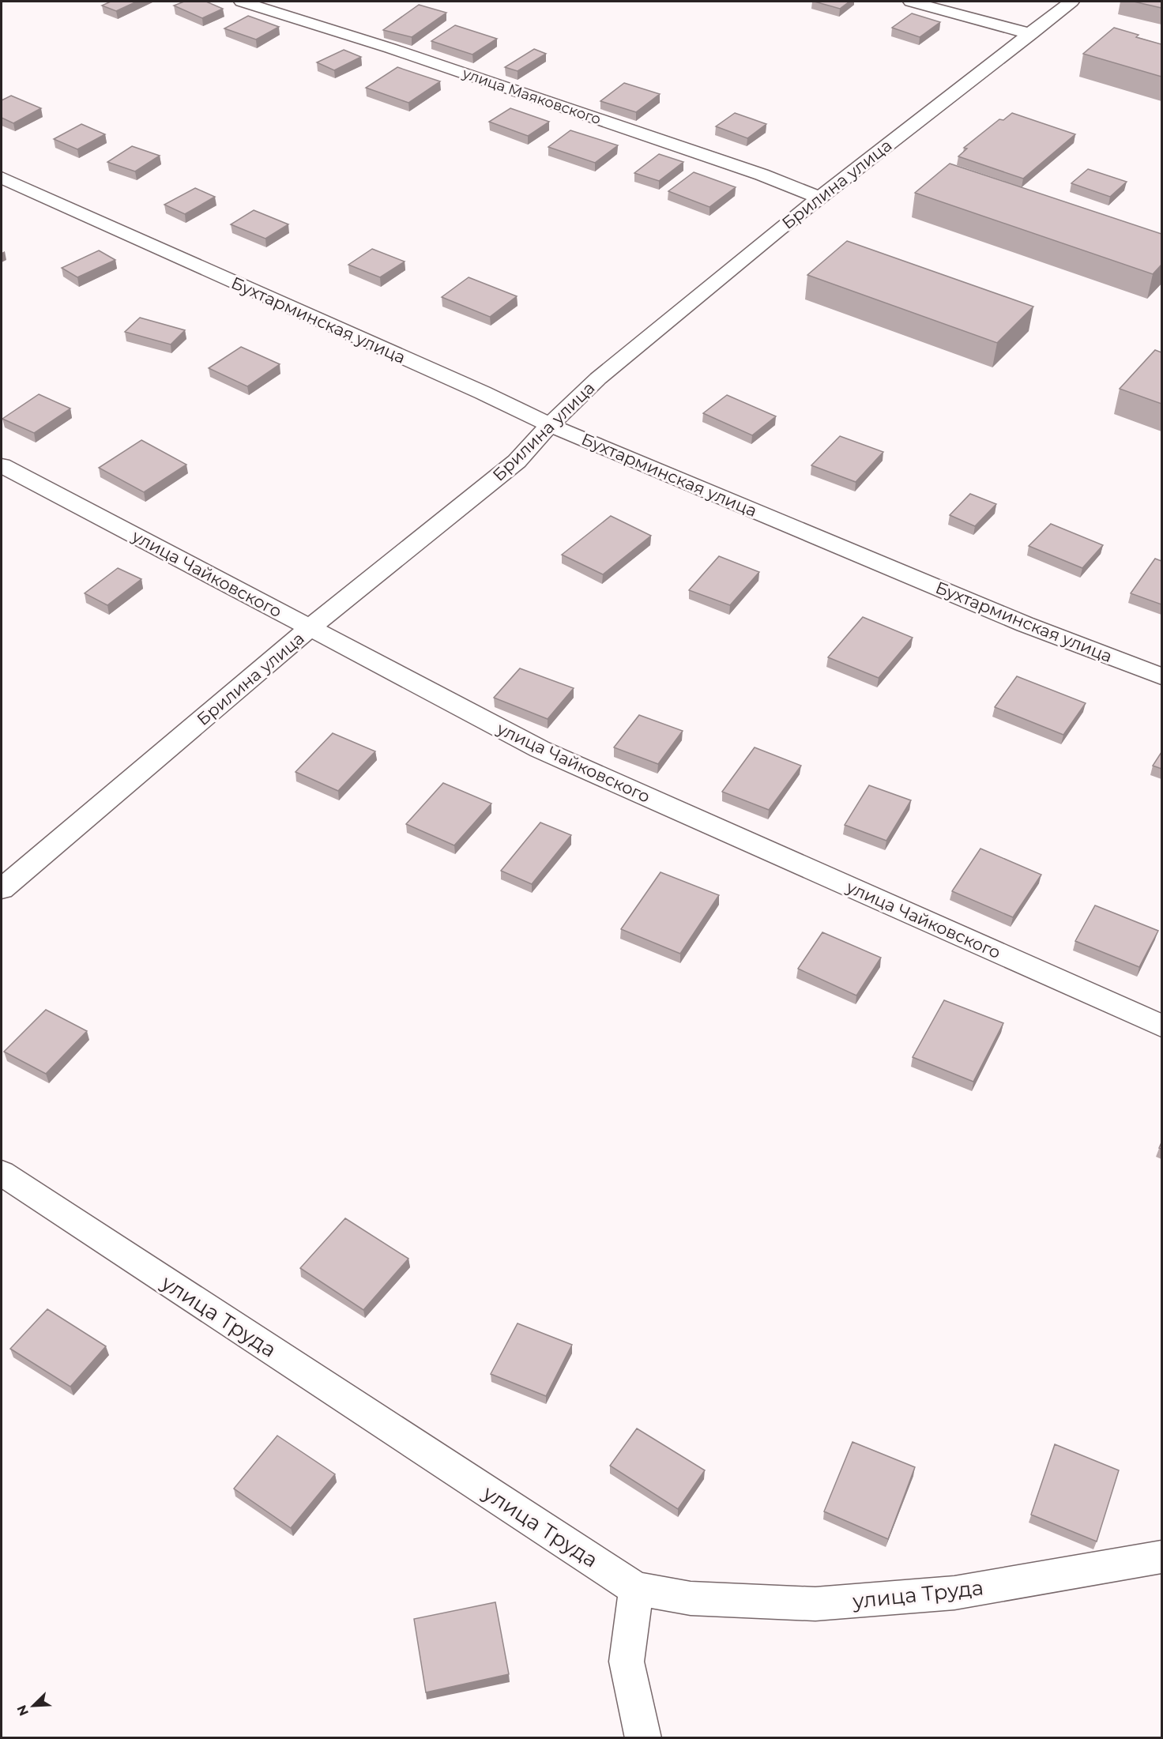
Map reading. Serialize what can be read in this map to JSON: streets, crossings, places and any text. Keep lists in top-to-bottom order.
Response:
{
  "streets": {
    "street": [
      "улица Маяковского",
      "Брилина улица",
      "Бухтарминская улица",
      "улица Чайковского",
      "улица Труда"
    ]
  },
  "crossings": [
    ["улица Маяковского", "Брилина улица"],
    ["Брилина улица", "Бухтарминская улица"],
    ["Брилина улица", "улица Чайковского"]
  ],
  "north": "bottom left"
}
